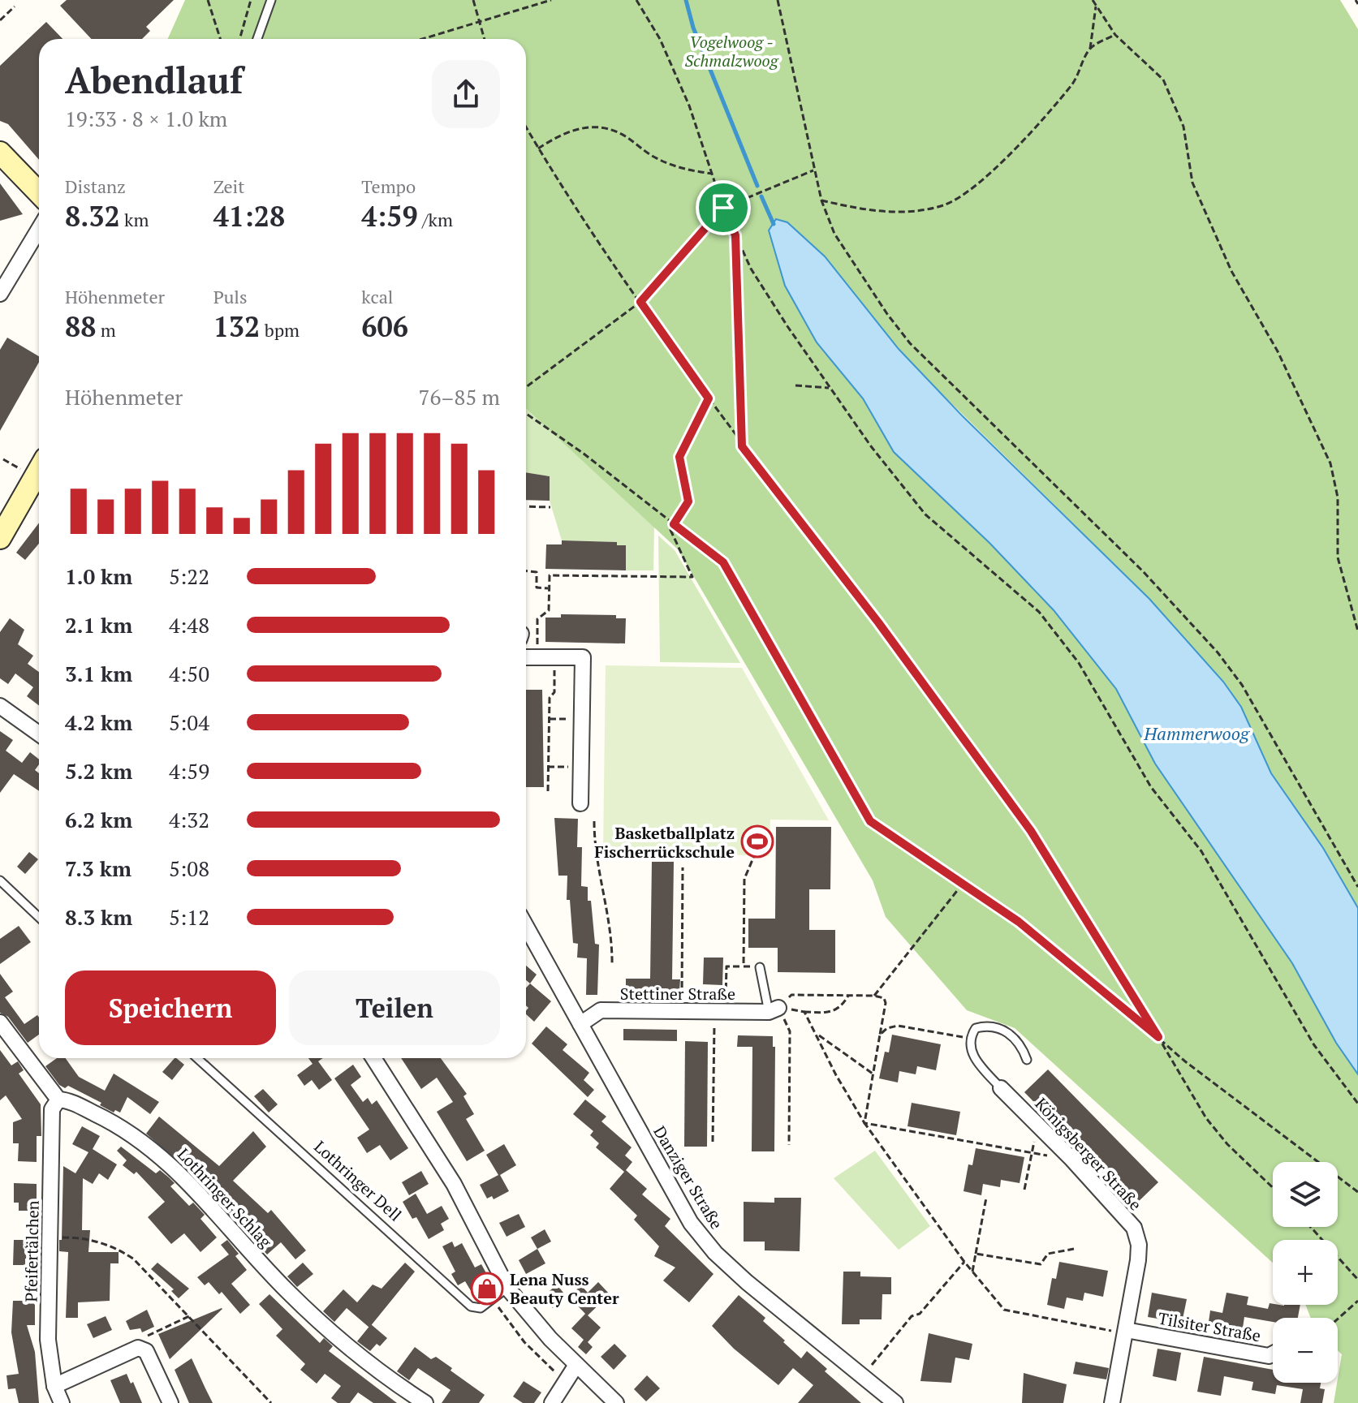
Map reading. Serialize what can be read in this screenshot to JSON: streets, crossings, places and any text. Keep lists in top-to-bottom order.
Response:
{
  "streets": {
    "street": [
      "Stettiner Straße",
      "Königsberger Straße",
      "Danziger Straße",
      "Lothringer Schlag",
      "Pfeifertälchen",
      "Tilsiter Straße"
    ],
    "lane": ["Lothringer Dell"]
  },
  "crossings": [
    ["Stettiner Straße", "Danziger Straße"],
    ["Königsberger Straße", "Tilsiter Straße"],
    ["Lothringer Schlag", "Pfeifertälchen"]
  ],
  "water": ["Hammerwoog"],
  "parks": ["Vogelwoog - Schmalzwoog"],
  "places": {
    "sports": ["Basketballplatz Fischerrückschule"],
    "shop": ["Lena Nuss Beauty Center"]
  },
  "page": {
    "heading": ["Abendlauf", "19:33 · 8 × 1.0 km"],
    "stats": [
      ["Distanz", "8.32 km"],
      ["Zeit", "41:28"],
      ["Tempo", "4:59 /km"],
      ["Höhenmeter", "88 m"],
      ["Puls", "132 bpm"],
      ["kcal", "606"]
    ],
    "chart": ["Höhenmeter", "76–85 m"],
    "list": [
      {
        "name": "1.0 km",
        "note": "5:22"
      },
      {
        "name": "2.1 km",
        "note": "4:48"
      },
      {
        "name": "3.1 km",
        "note": "4:50"
      },
      {
        "name": "4.2 km",
        "note": "5:04"
      },
      {
        "name": "5.2 km",
        "note": "4:59"
      },
      {
        "name": "6.2 km",
        "note": "4:32"
      },
      {
        "name": "7.3 km",
        "note": "5:08"
      },
      {
        "name": "8.3 km",
        "note": "5:12"
      }
    ],
    "buttons": ["Speichern", "Teilen"],
    "map_buttons": ["+", "−"]
  }
}
